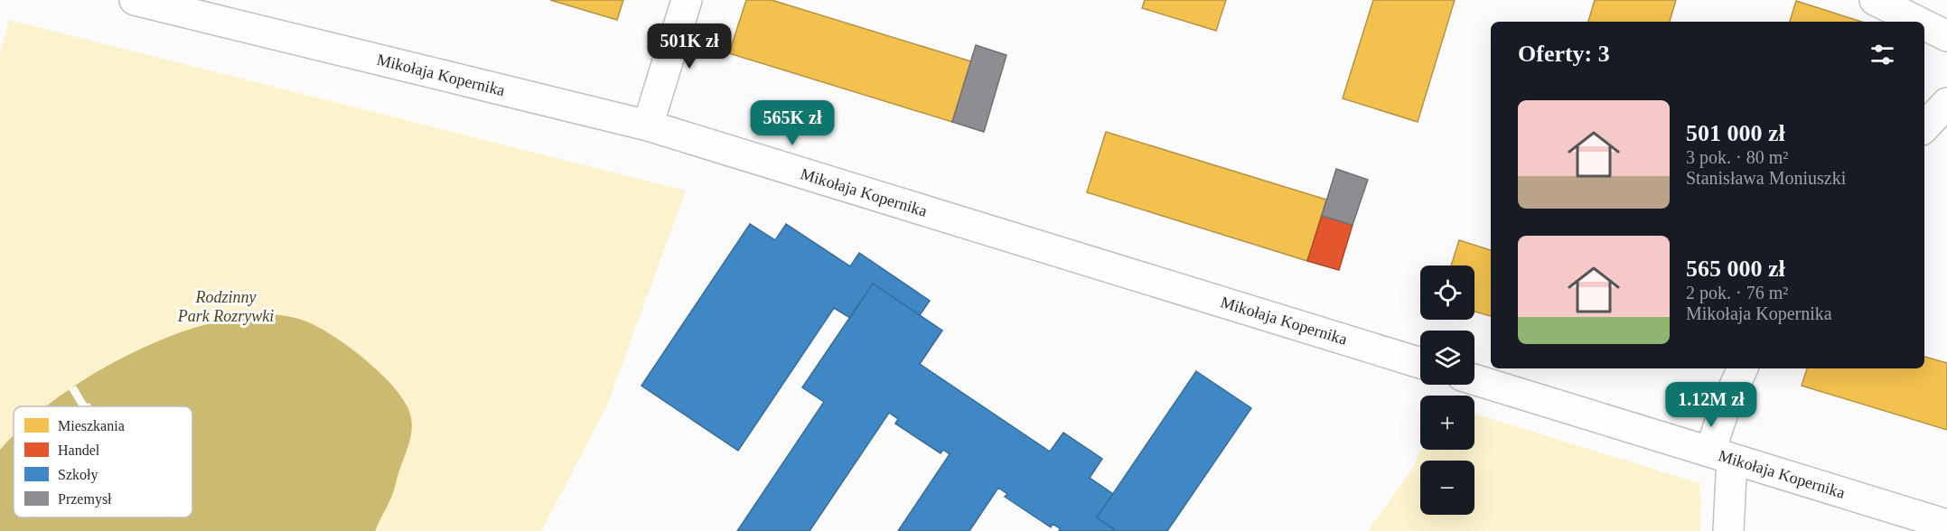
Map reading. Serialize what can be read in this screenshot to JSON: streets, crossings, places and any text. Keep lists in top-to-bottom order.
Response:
{
  "streets": {
    "street": ["Mikołaja Kopernika"]
  },
  "parks": ["Rodzinny Park Rozrywki"],
  "legend": [
    "Mieszkania",
    "Handel",
    "Szkoły",
    "Przemysł"
  ],
  "page": {
    "heading": "Oferty: 3",
    "price": ["501K zł", "565K zł", "1.12M zł"],
    "list": [
      {
        "name": "501 000 zł",
        "note": "3 pok. · 80 m² · Stanisława Moniuszki"
      },
      {
        "name": "565 000 zł",
        "note": "2 pok. · 76 m² · Mikołaja Kopernika"
      }
    ],
    "map_buttons": ["+", "−"]
  }
}
